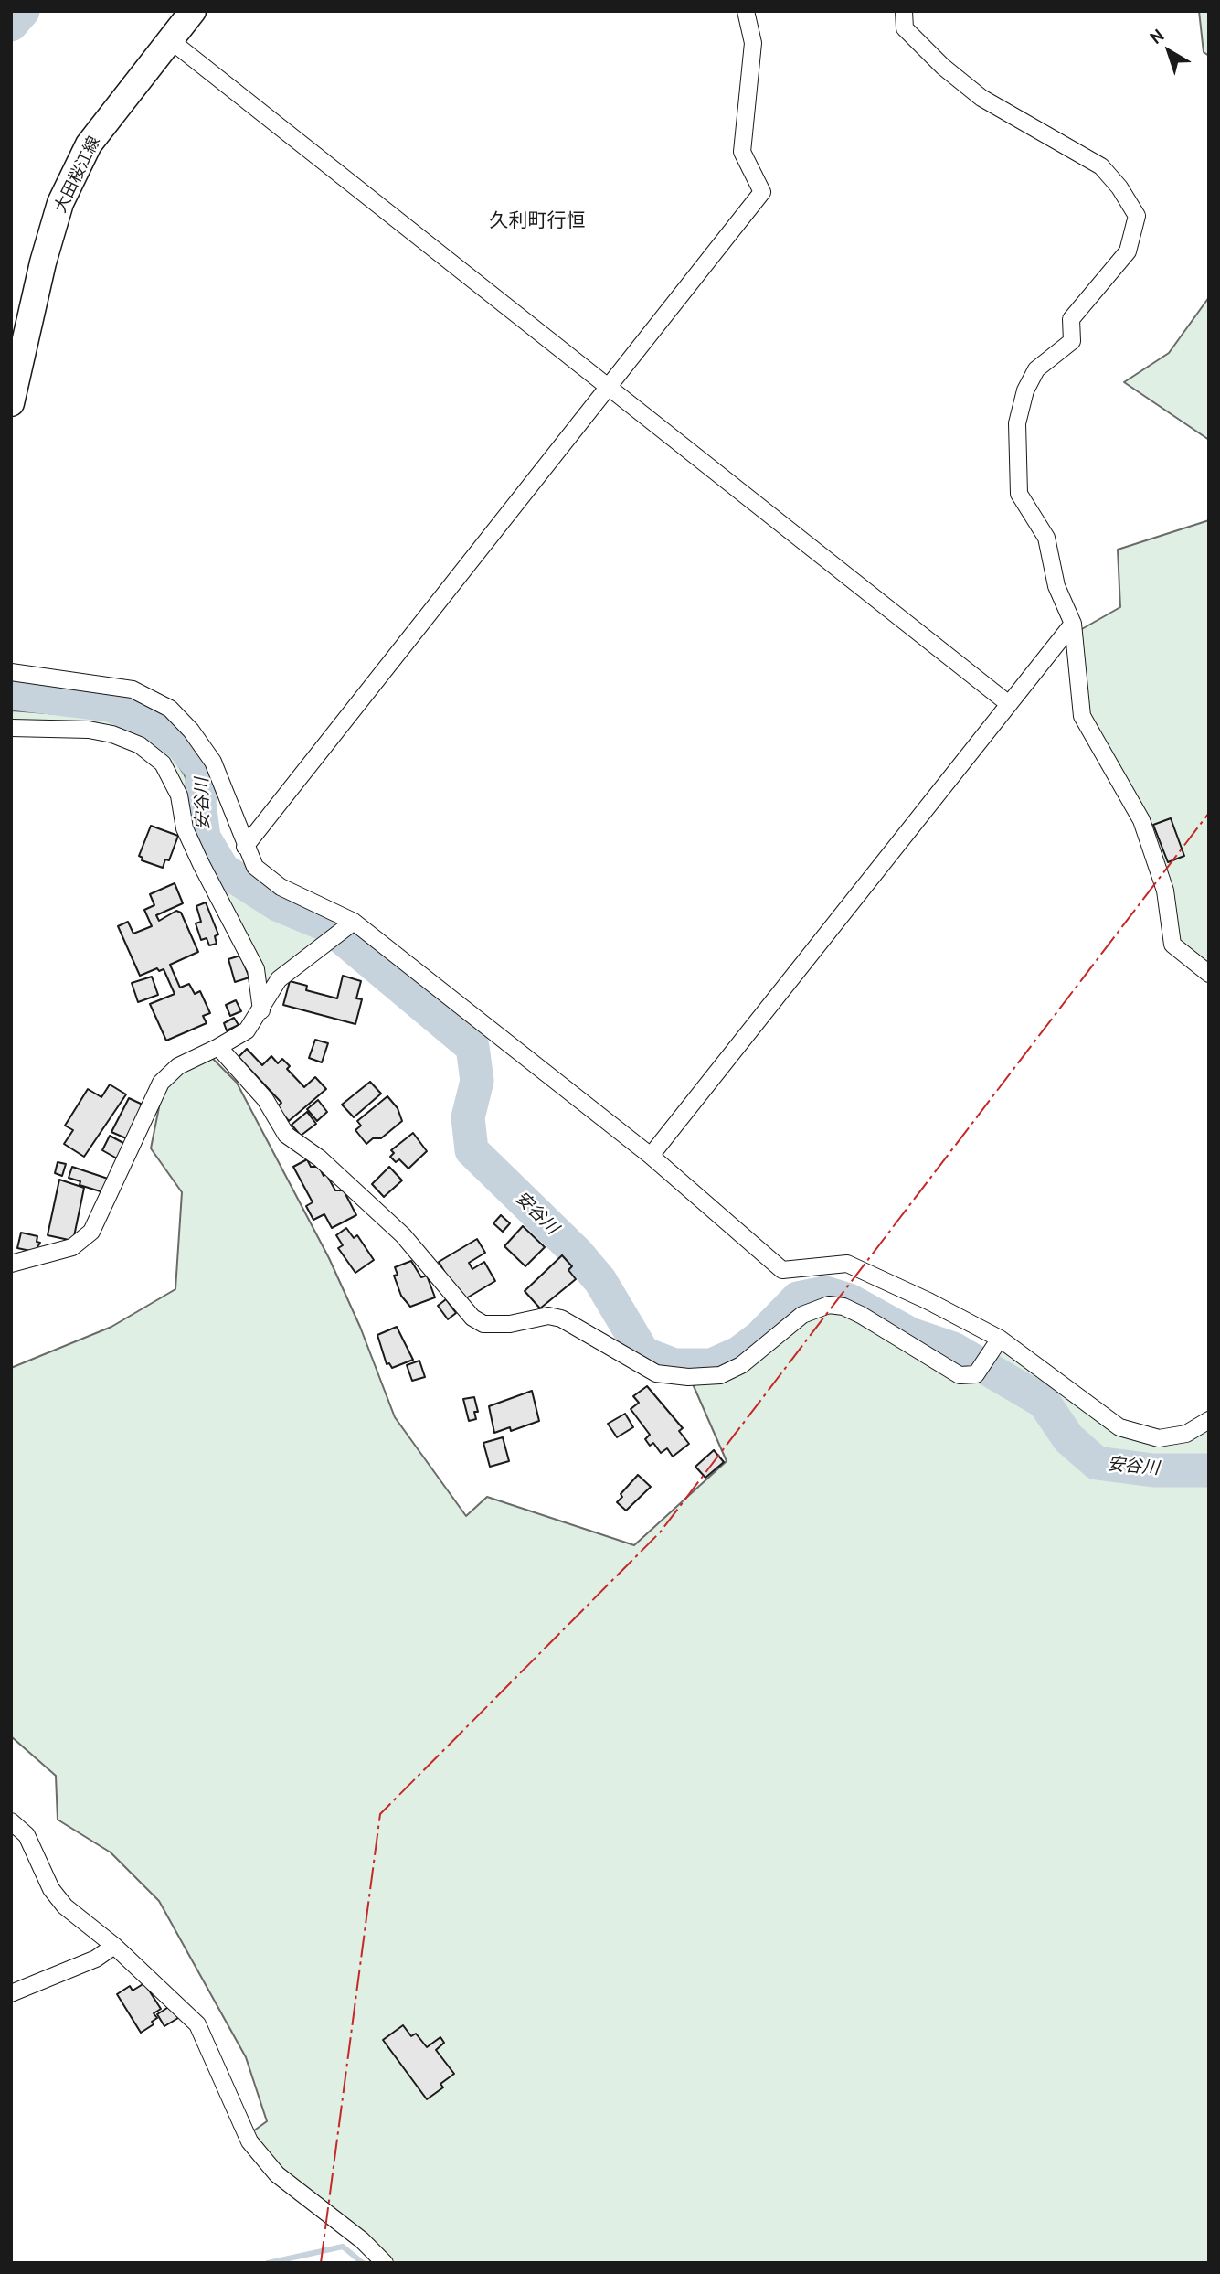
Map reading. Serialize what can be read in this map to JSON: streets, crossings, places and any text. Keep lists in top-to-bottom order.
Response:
{
  "streets": {
    "main road": ["大田桜江線"]
  },
  "districts": ["久利町行恒"],
  "water": ["安谷川"],
  "north": "top left"
}
